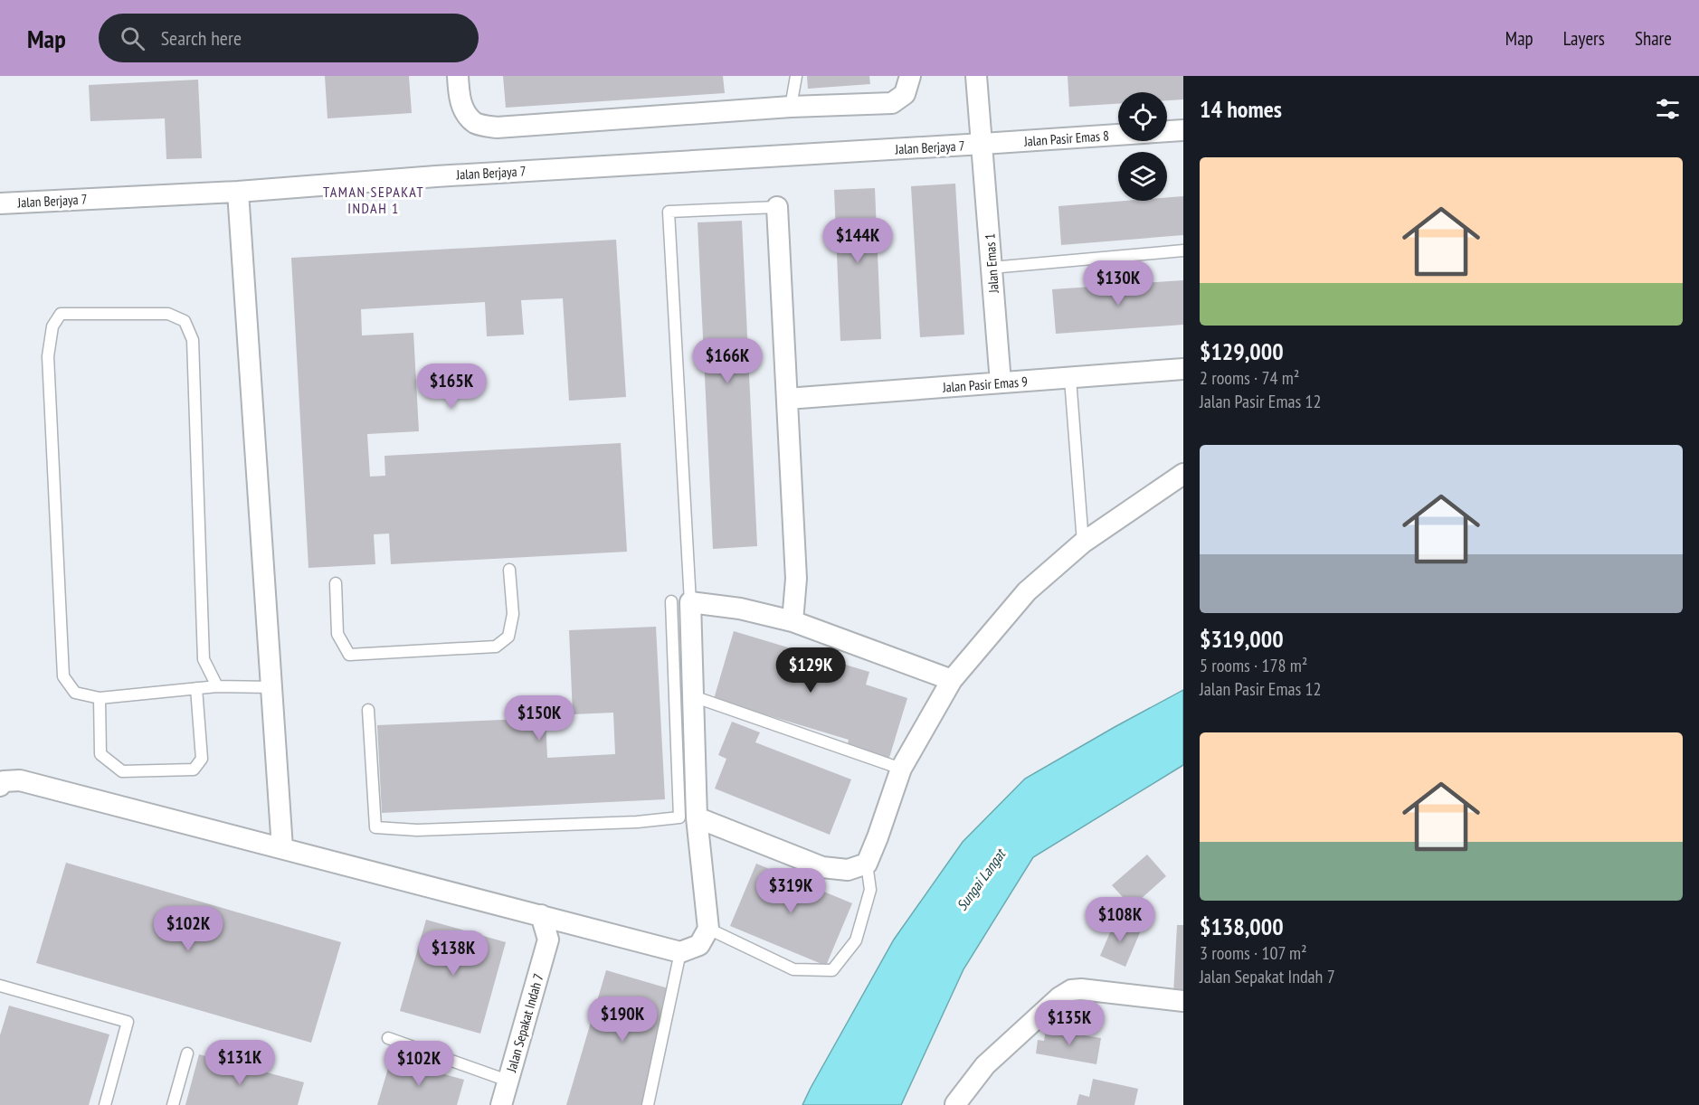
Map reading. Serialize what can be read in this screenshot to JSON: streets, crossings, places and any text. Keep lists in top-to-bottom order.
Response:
{
  "streets": {
    "street": [
      "Jalan Pasir Emas 8",
      "Jalan Berjaya 7",
      "Jalan Emas 1",
      "Jalan Pasir Emas 9",
      "Jalan Sepakat Indah 7"
    ]
  },
  "crossings": [
    ["Jalan Pasir Emas 8", "Jalan Berjaya 7"],
    ["Jalan Pasir Emas 8", "Jalan Emas 1"],
    ["Jalan Berjaya 7", "Jalan Emas 1"],
    ["Jalan Emas 1", "Jalan Pasir Emas 9"]
  ],
  "districts": ["TAMAN SEPAKAT INDAH 1"],
  "water": ["Sungai Langat"],
  "page": {
    "header": "Map",
    "search": "Search here",
    "nav": ["Map", "Layers", "Share"],
    "heading": "14 homes",
    "list": [
      {
        "name": "$129,000",
        "note": "2 rooms · 74 m² · Jalan Pasir Emas 12"
      },
      {
        "name": "$319,000",
        "note": "5 rooms · 178 m² · Jalan Pasir Emas 12"
      },
      {
        "name": "$138,000",
        "note": "3 rooms · 107 m² · Jalan Sepakat Indah 7"
      }
    ],
    "price": [
      "$144K",
      "$130K",
      "$166K",
      "$165K",
      "$129K",
      "$150K",
      "$319K",
      "$108K",
      "$102K",
      "$138K",
      "$190K",
      "$135K",
      "$131K",
      "$102K"
    ]
  }
}
